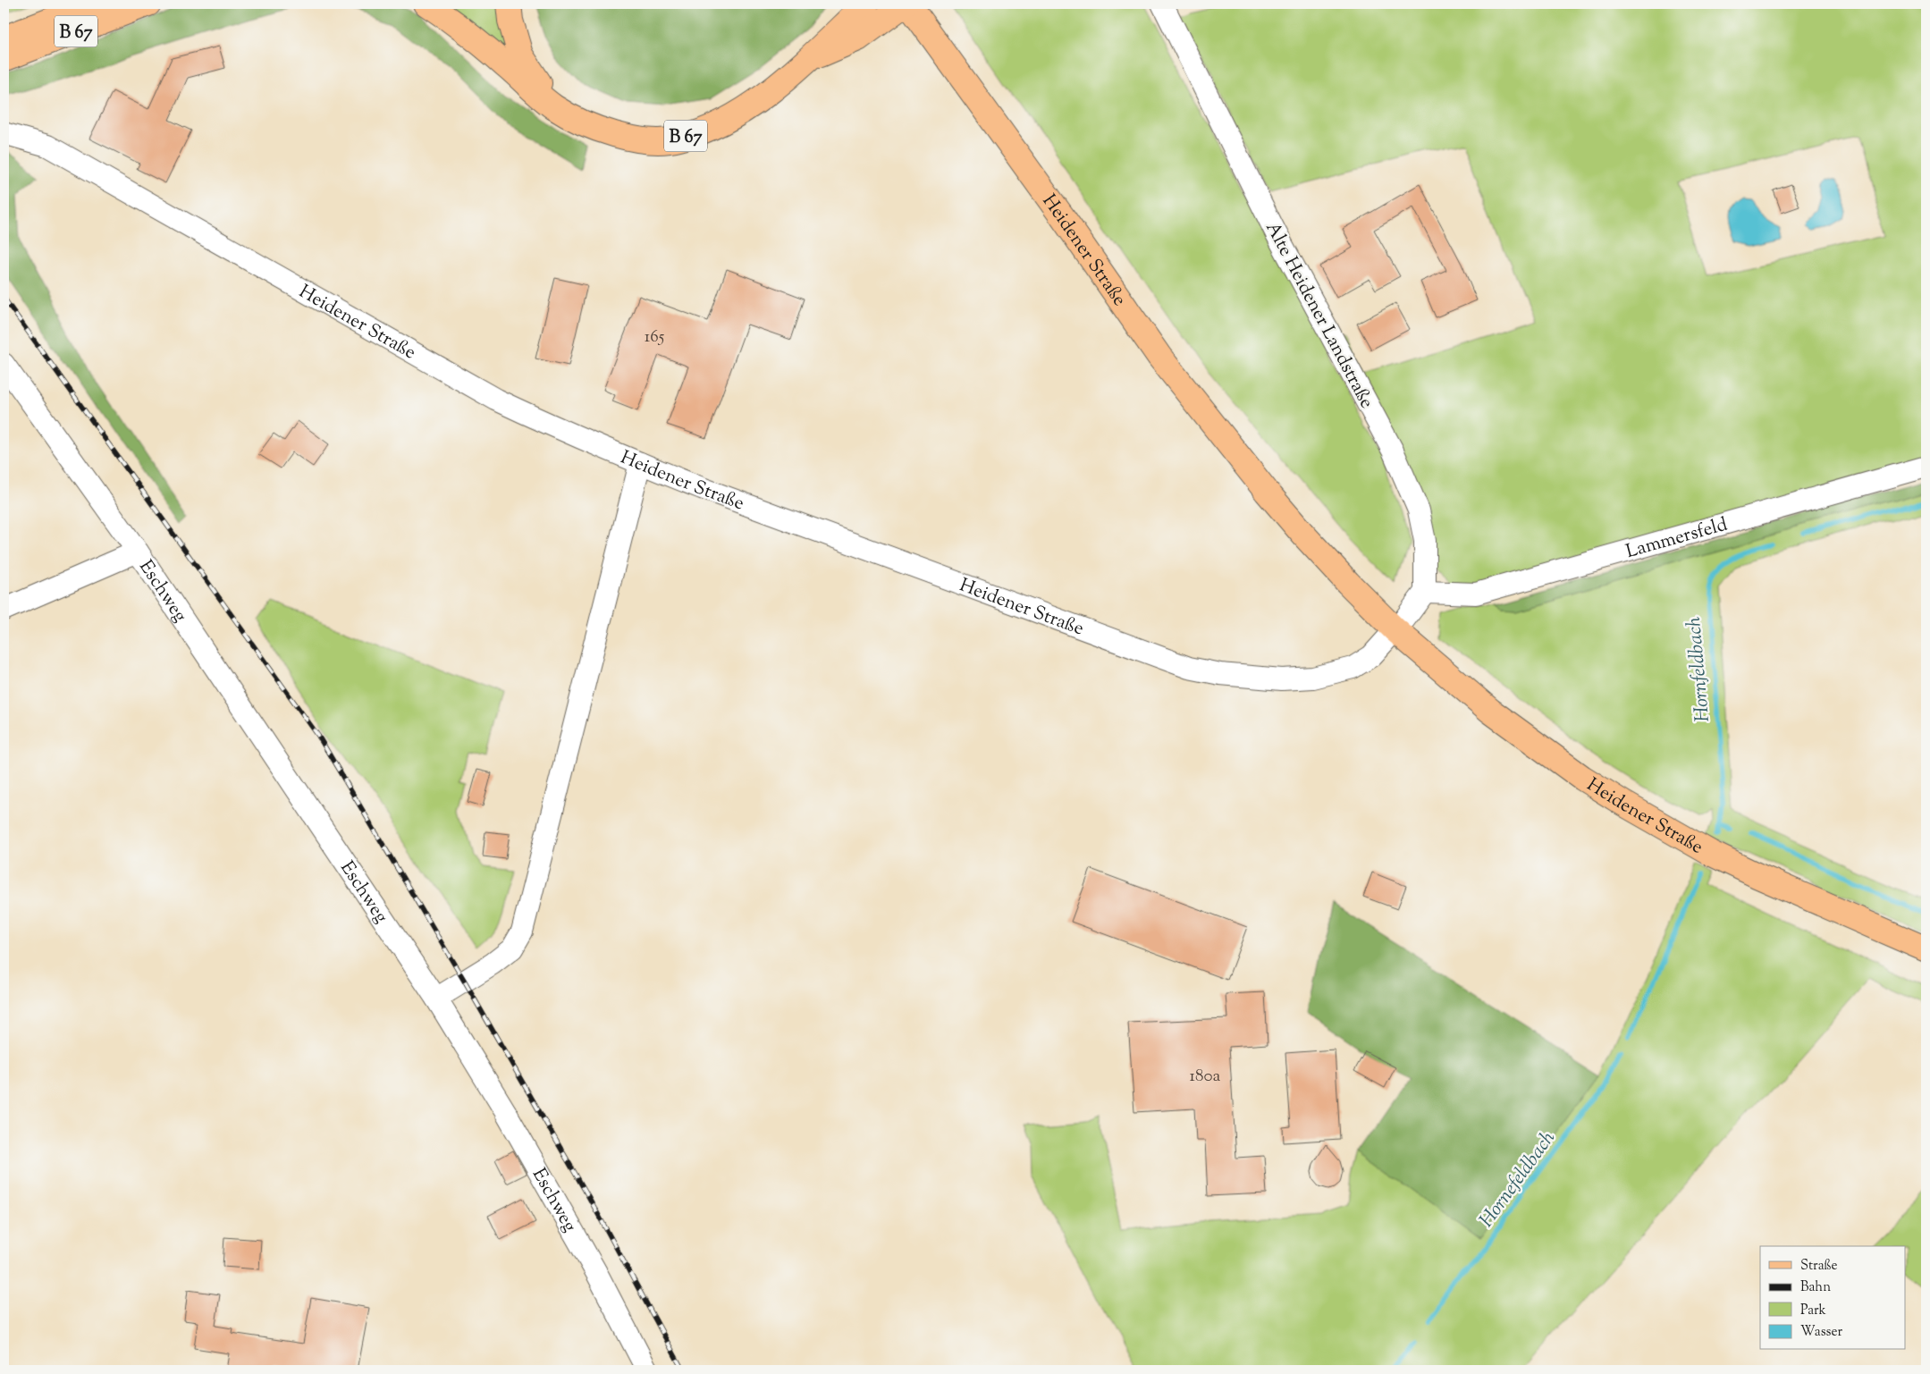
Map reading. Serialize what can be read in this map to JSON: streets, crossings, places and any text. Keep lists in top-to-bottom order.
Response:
{
  "streets": {
    "main road": ["B 67", "Heidener Straße"],
    "street": ["Alte Heidener Landstraße", "Lammersfeld", "Eschweg"]
  },
  "crossings": [
    ["Alte Heidener Landstraße", "Lammersfeld"]
  ],
  "water": ["Hornfeldbach", "Hornefeldbach"],
  "house_numbers": ["165", "180a"],
  "legend": [
    "Straße",
    "Bahn",
    "Park",
    "Wasser"
  ]
}
